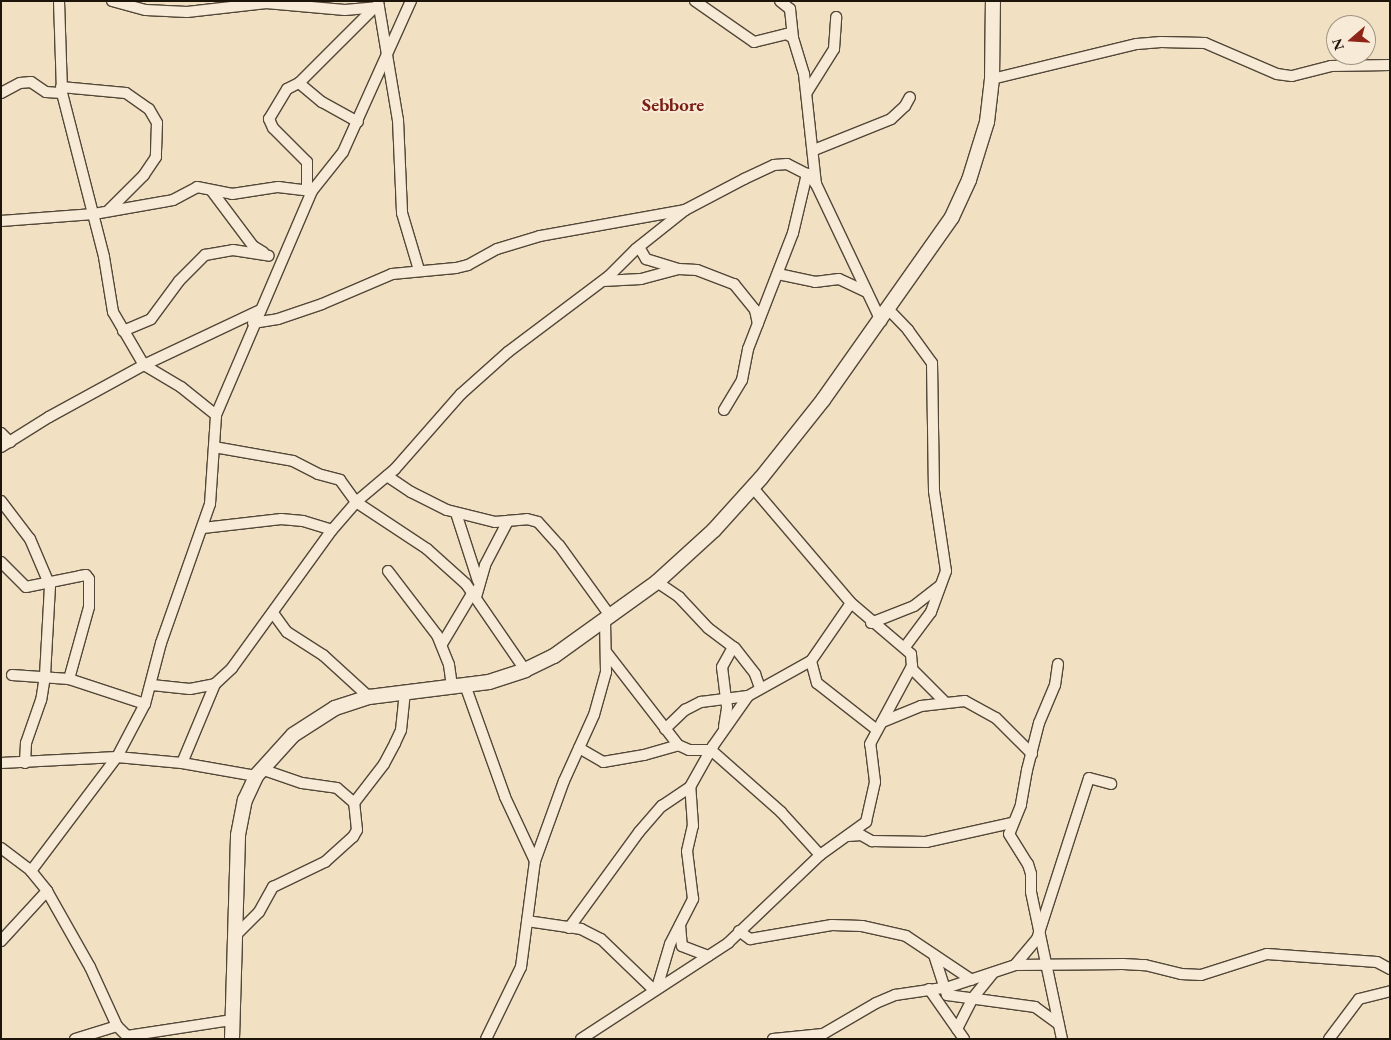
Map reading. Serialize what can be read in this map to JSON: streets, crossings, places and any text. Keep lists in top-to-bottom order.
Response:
{
  "districts": ["Sebbore"],
  "north": "left"
}
